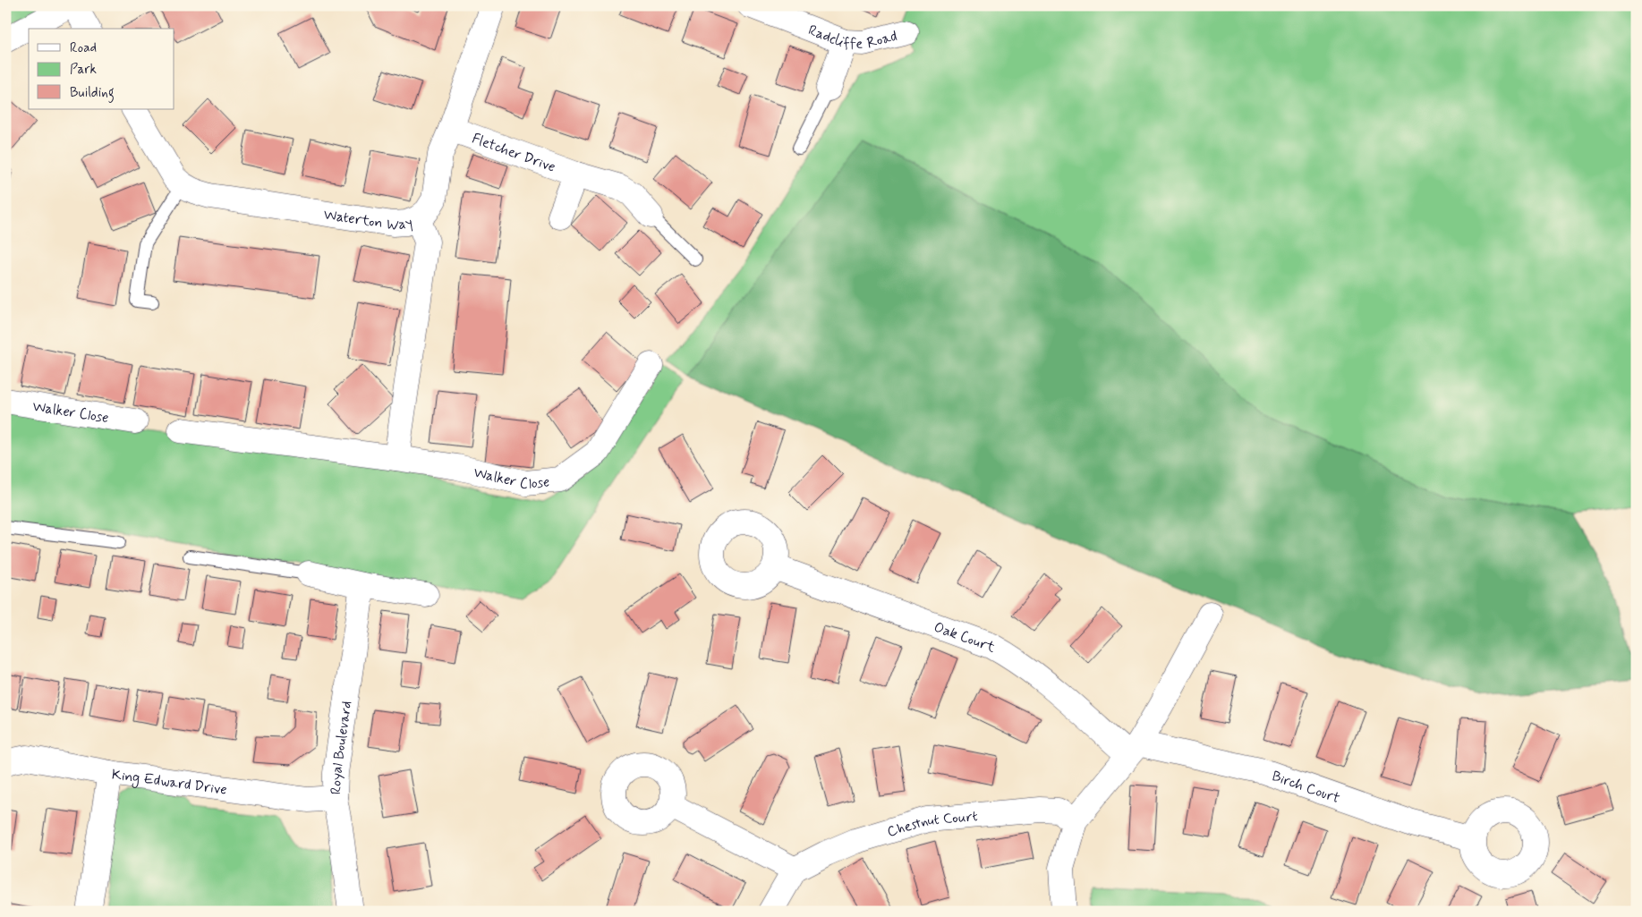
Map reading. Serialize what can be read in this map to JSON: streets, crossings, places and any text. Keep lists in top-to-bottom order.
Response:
{
  "streets": {
    "street": [
      "Radcliffe Road",
      "Fletcher Drive",
      "Waterton Way",
      "Walker Close",
      "Oak Court",
      "Royal Boulevard",
      "King Edward Drive",
      "Birch Court",
      "Chestnut Court"
    ]
  },
  "crossings": [
    ["Fletcher Drive", "Waterton Way"],
    ["Oak Court", "Birch Court"],
    ["Royal Boulevard", "King Edward Drive"]
  ],
  "legend": ["Road", "Park", "Building"]
}
